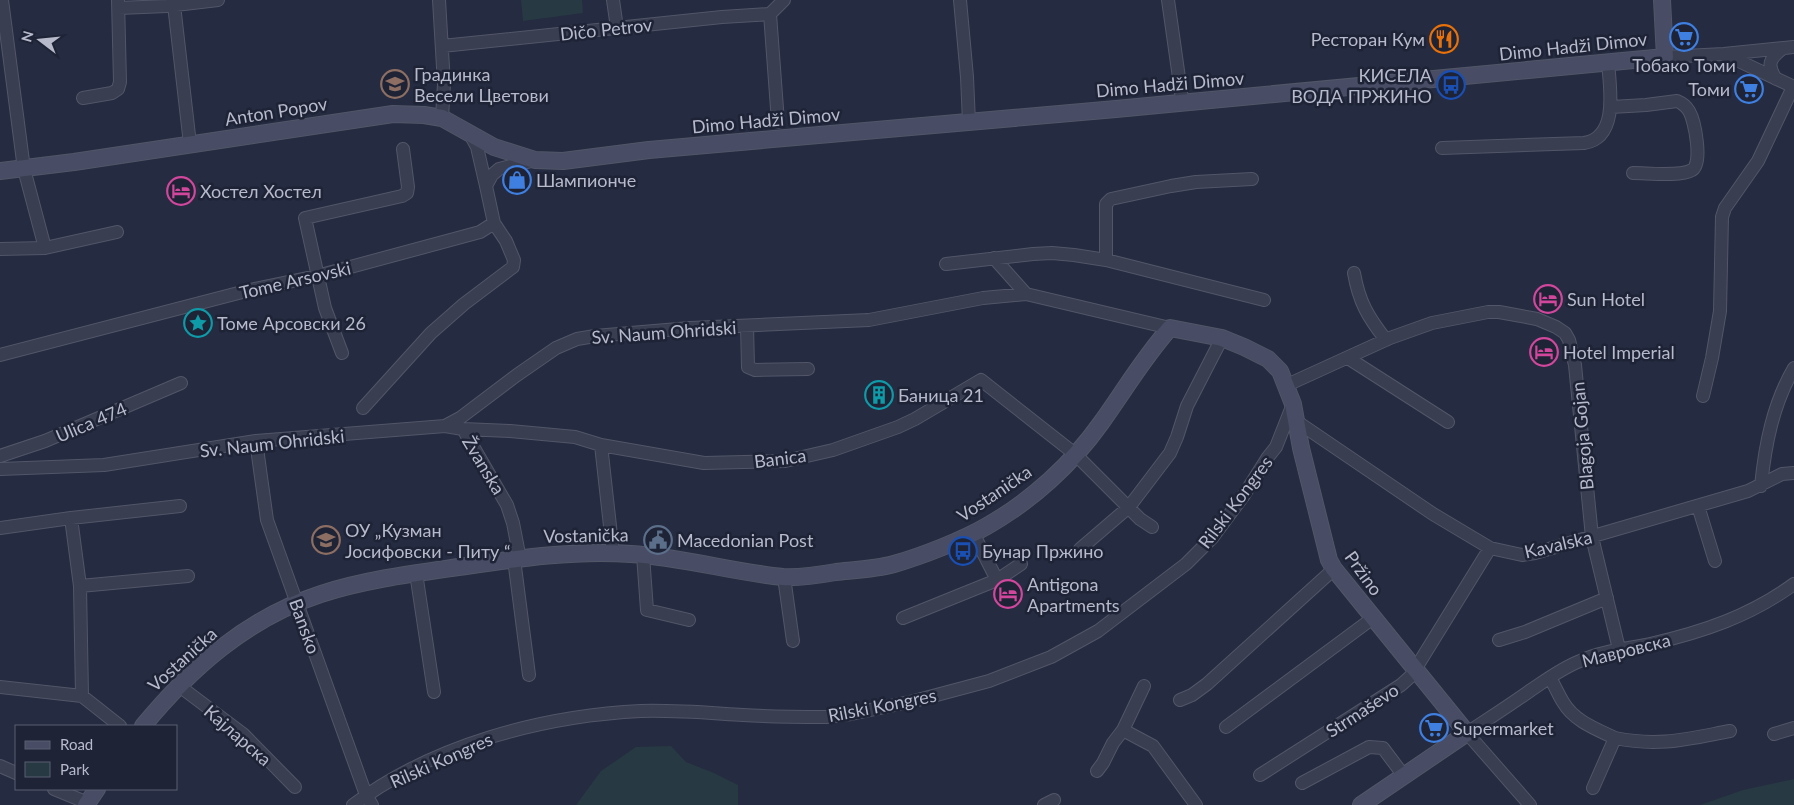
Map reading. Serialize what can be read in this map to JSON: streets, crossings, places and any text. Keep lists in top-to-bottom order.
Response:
{
  "streets": {
    "street": [
      "Dičo Petrov",
      "Dimo Hadži Dimov",
      "Anton Popov",
      "Tome Arsovski",
      "Sv. Naum Ohridski",
      "Ulica 474",
      "Blagoja Gojan",
      "Banica",
      "Žvanska",
      "Vostanička",
      "Rilski Kongres",
      "Kavalska",
      "Pržino",
      "Bansko",
      "Мавровска",
      "Strmaševo",
      "Кајларска"
    ]
  },
  "crossings": [
    ["Dimo Hadži Dimov", "Anton Popov"],
    ["Sv. Naum Ohridski", "Banica"],
    ["Sv. Naum Ohridski", "Vostanička"],
    ["Sv. Naum Ohridski", "Pržino"],
    ["Sv. Naum Ohridski", "Bansko"],
    ["Blagoja Gojan", "Kavalska"],
    ["Blagoja Gojan", "Pržino"],
    ["Blagoja Gojan", "Мавровска"],
    ["Banica", "Žvanska"],
    ["Banica", "Vostanička"],
    ["Žvanska", "Vostanička"],
    ["Vostanička", "Pržino"],
    ["Vostanička", "Bansko"],
    ["Vostanička", "Кајларска"],
    ["Rilski Kongres", "Kavalska"],
    ["Rilski Kongres", "Pržino"],
    ["Rilski Kongres", "Bansko"],
    ["Kavalska", "Pržino"],
    ["Kavalska", "Strmaševo"],
    ["Pržino", "Мавровска"],
    ["Pržino", "Strmaševo"]
  ],
  "places": {
    "supermarket": ["Тобако Томи", "Томи", "Supermarket"],
    "restaurant": ["Ресторан Кум"],
    "school or university": ["Градинка Весели Цветови", "ОУ „Кузман Јосифовски - Питу “"],
    "bus stop": ["КИСЕЛА ВОДА ПРЖИНО", "Бунар Пржино"],
    "shop": ["Шампионче"],
    "hotel": [
      "Хостел Хостел",
      "Sun Hotel",
      "Hotel Imperial",
      "Antigona Apartments"
    ],
    "place": ["Томе Арсовски 26"],
    "building": ["Баница 21"],
    "public building": ["Macedonian Post"]
  },
  "legend": ["Road", "Park"],
  "north": "left"
}
